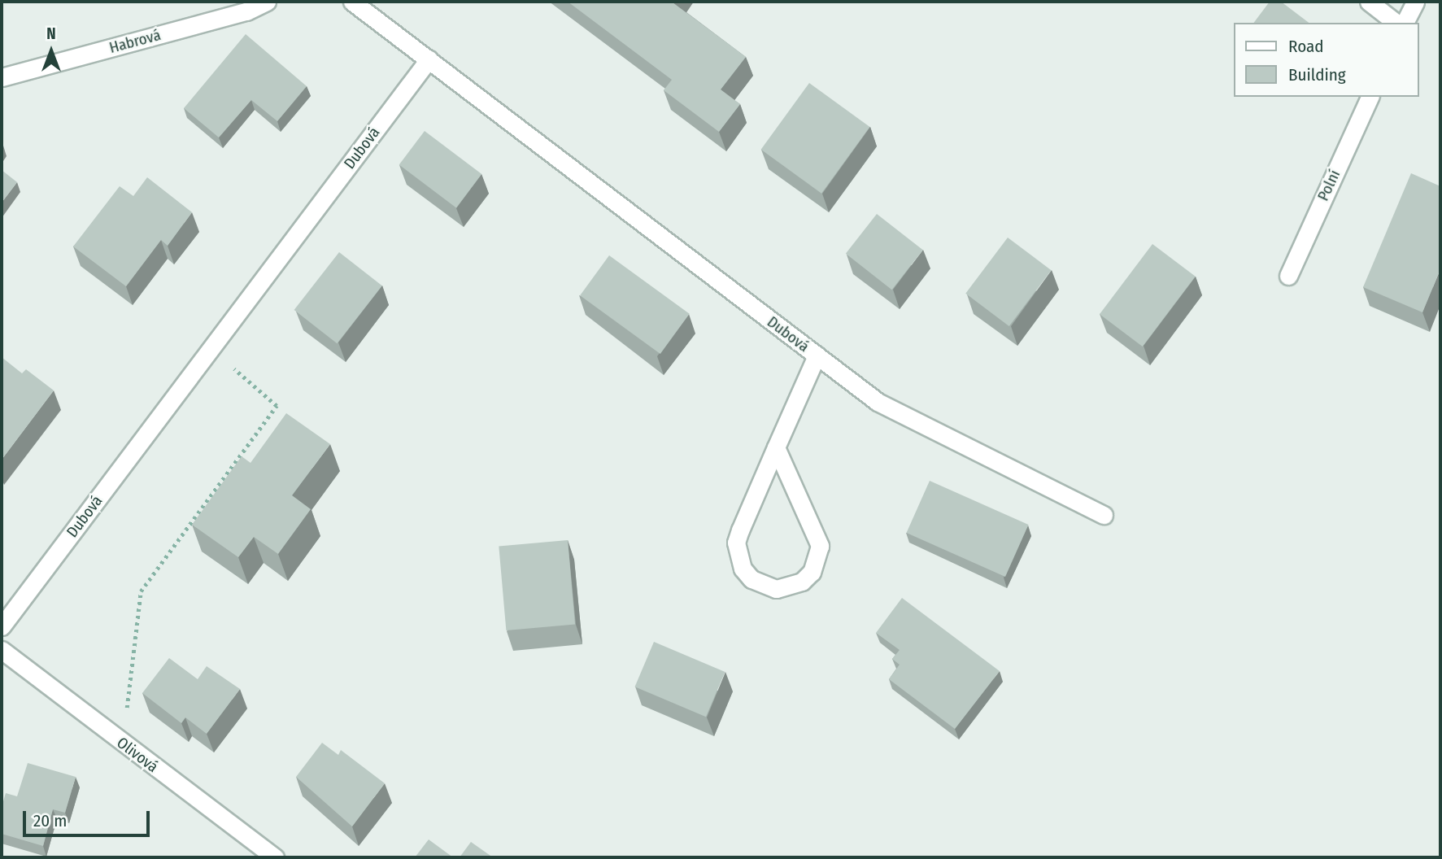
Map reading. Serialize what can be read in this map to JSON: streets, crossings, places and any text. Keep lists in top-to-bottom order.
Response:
{
  "streets": {
    "street": [
      "Habrová",
      "Dubová",
      "Polní",
      "Olivová"
    ]
  },
  "legend": ["Road", "Building"],
  "scale_bar": "20 m",
  "north": "top"
}
